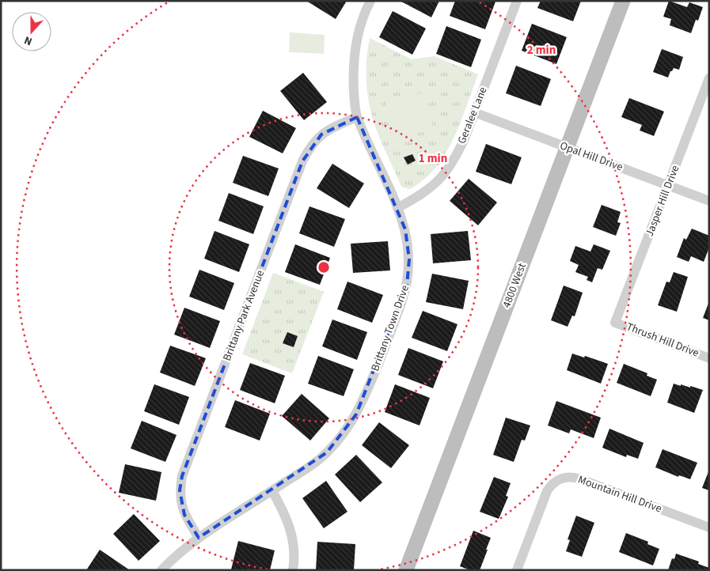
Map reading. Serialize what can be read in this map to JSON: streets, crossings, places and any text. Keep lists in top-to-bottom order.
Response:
{
  "streets": {
    "main road": ["4800 West"],
    "street": [
      "Geralee Lane",
      "Opal Hill Drive",
      "Jasper Hill Drive",
      "Brittany Park Avenue",
      "Brittany Town Drive",
      "Thrush Hill Drive",
      "Mountain Hill Drive"
    ]
  },
  "crossings": [
    ["Geralee Lane", "Opal Hill Drive"],
    ["Geralee Lane", "Brittany Town Drive"],
    ["Opal Hill Drive", "Jasper Hill Drive"],
    ["Opal Hill Drive", "4800 West"],
    ["Jasper Hill Drive", "Thrush Hill Drive"],
    ["Brittany Park Avenue", "Brittany Town Drive"]
  ],
  "north": "bottom",
  "rings": ["2 min", "1 min"]
}
